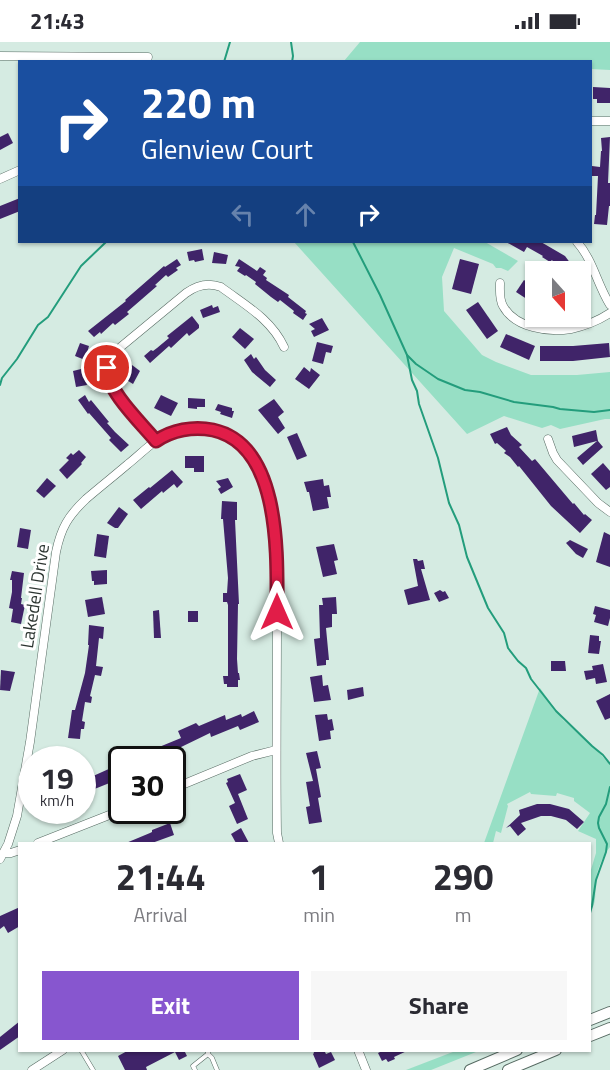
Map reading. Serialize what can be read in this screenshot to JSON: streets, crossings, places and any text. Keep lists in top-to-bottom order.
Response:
{
  "streets": {
    "street": ["Lakedell Drive"]
  },
  "north": "bottom",
  "page": {
    "status": "21:43",
    "turn": ["220 m", "Glenview Court"],
    "speed": "19 km/h",
    "limit": "30",
    "eta": [
      "21:44",
      "Arrival",
      "1",
      "min",
      "290",
      "m"
    ],
    "buttons": ["Exit", "Share"]
  }
}
